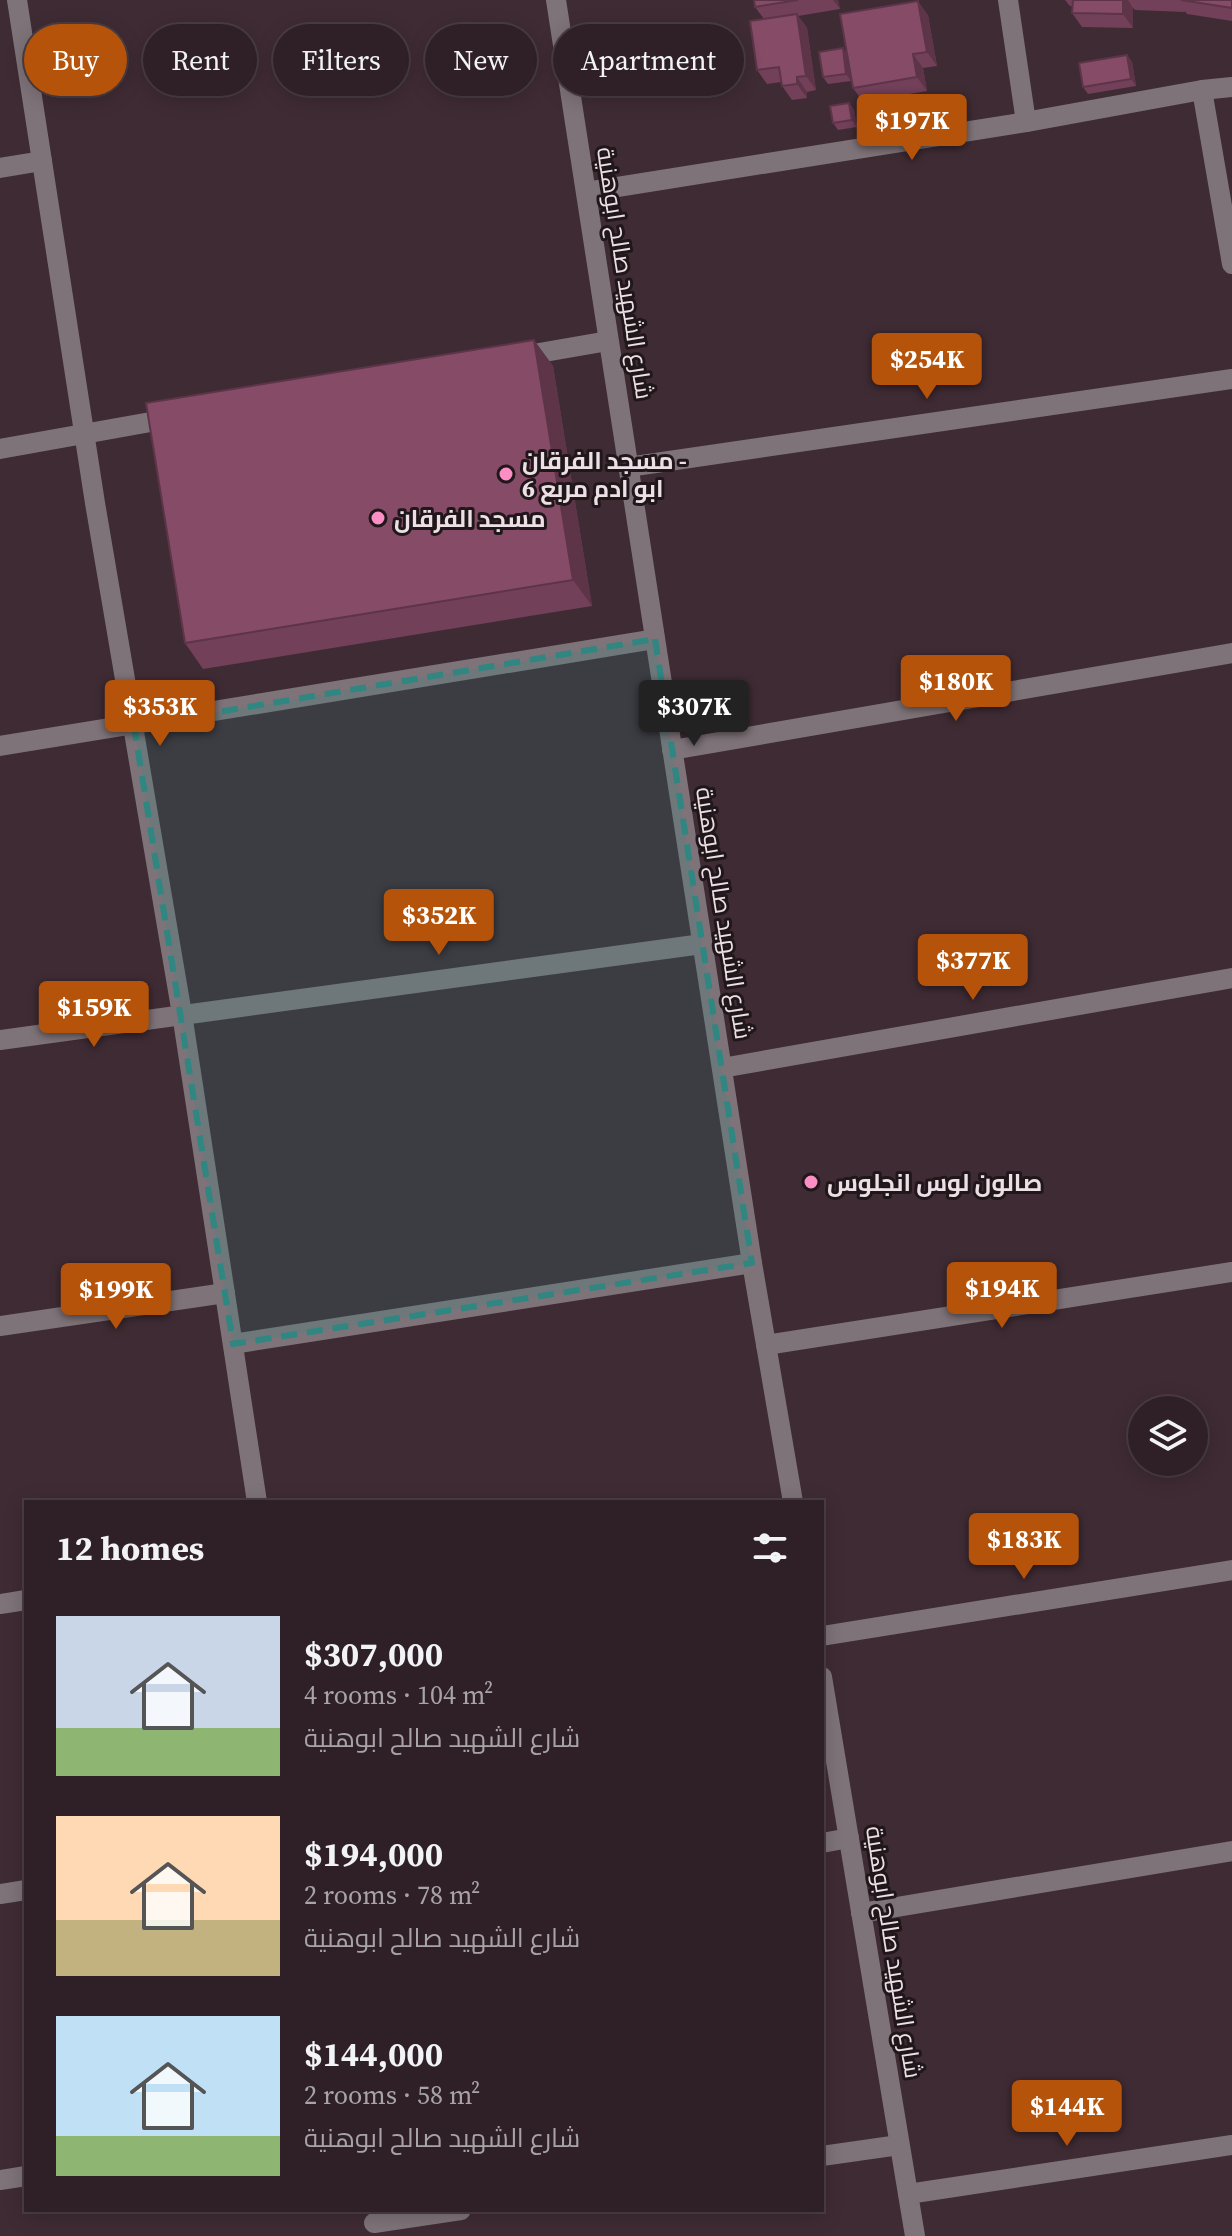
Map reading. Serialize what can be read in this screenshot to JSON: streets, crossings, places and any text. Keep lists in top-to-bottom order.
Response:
{
  "streets": {
    "street": ["شارع الشهيد صالح ابوهنية"]
  },
  "places": ["مسجد الفرقان - ابو ادم مربع 6", "مسجد الفرقان", "صالون لوس انجلوس"],
  "page": {
    "chip": [
      "Buy",
      "Rent",
      "Filters",
      "New",
      "Apartment"
    ],
    "price": [
      "$197K",
      "$254K",
      "$180K",
      "$353K",
      "$307K",
      "$352K",
      "$377K",
      "$159K",
      "$194K",
      "$199K",
      "$183K",
      "$144K"
    ],
    "heading": "12 homes",
    "list": [
      {
        "name": "$307,000",
        "note": "4 rooms · 104 m² · شارع الشهيد صالح ابوهنية"
      },
      {
        "name": "$194,000",
        "note": "2 rooms · 78 m² · شارع الشهيد صالح ابوهنية"
      },
      {
        "name": "$144,000",
        "note": "2 rooms · 58 m² · شارع الشهيد صالح ابوهنية"
      }
    ]
  }
}
